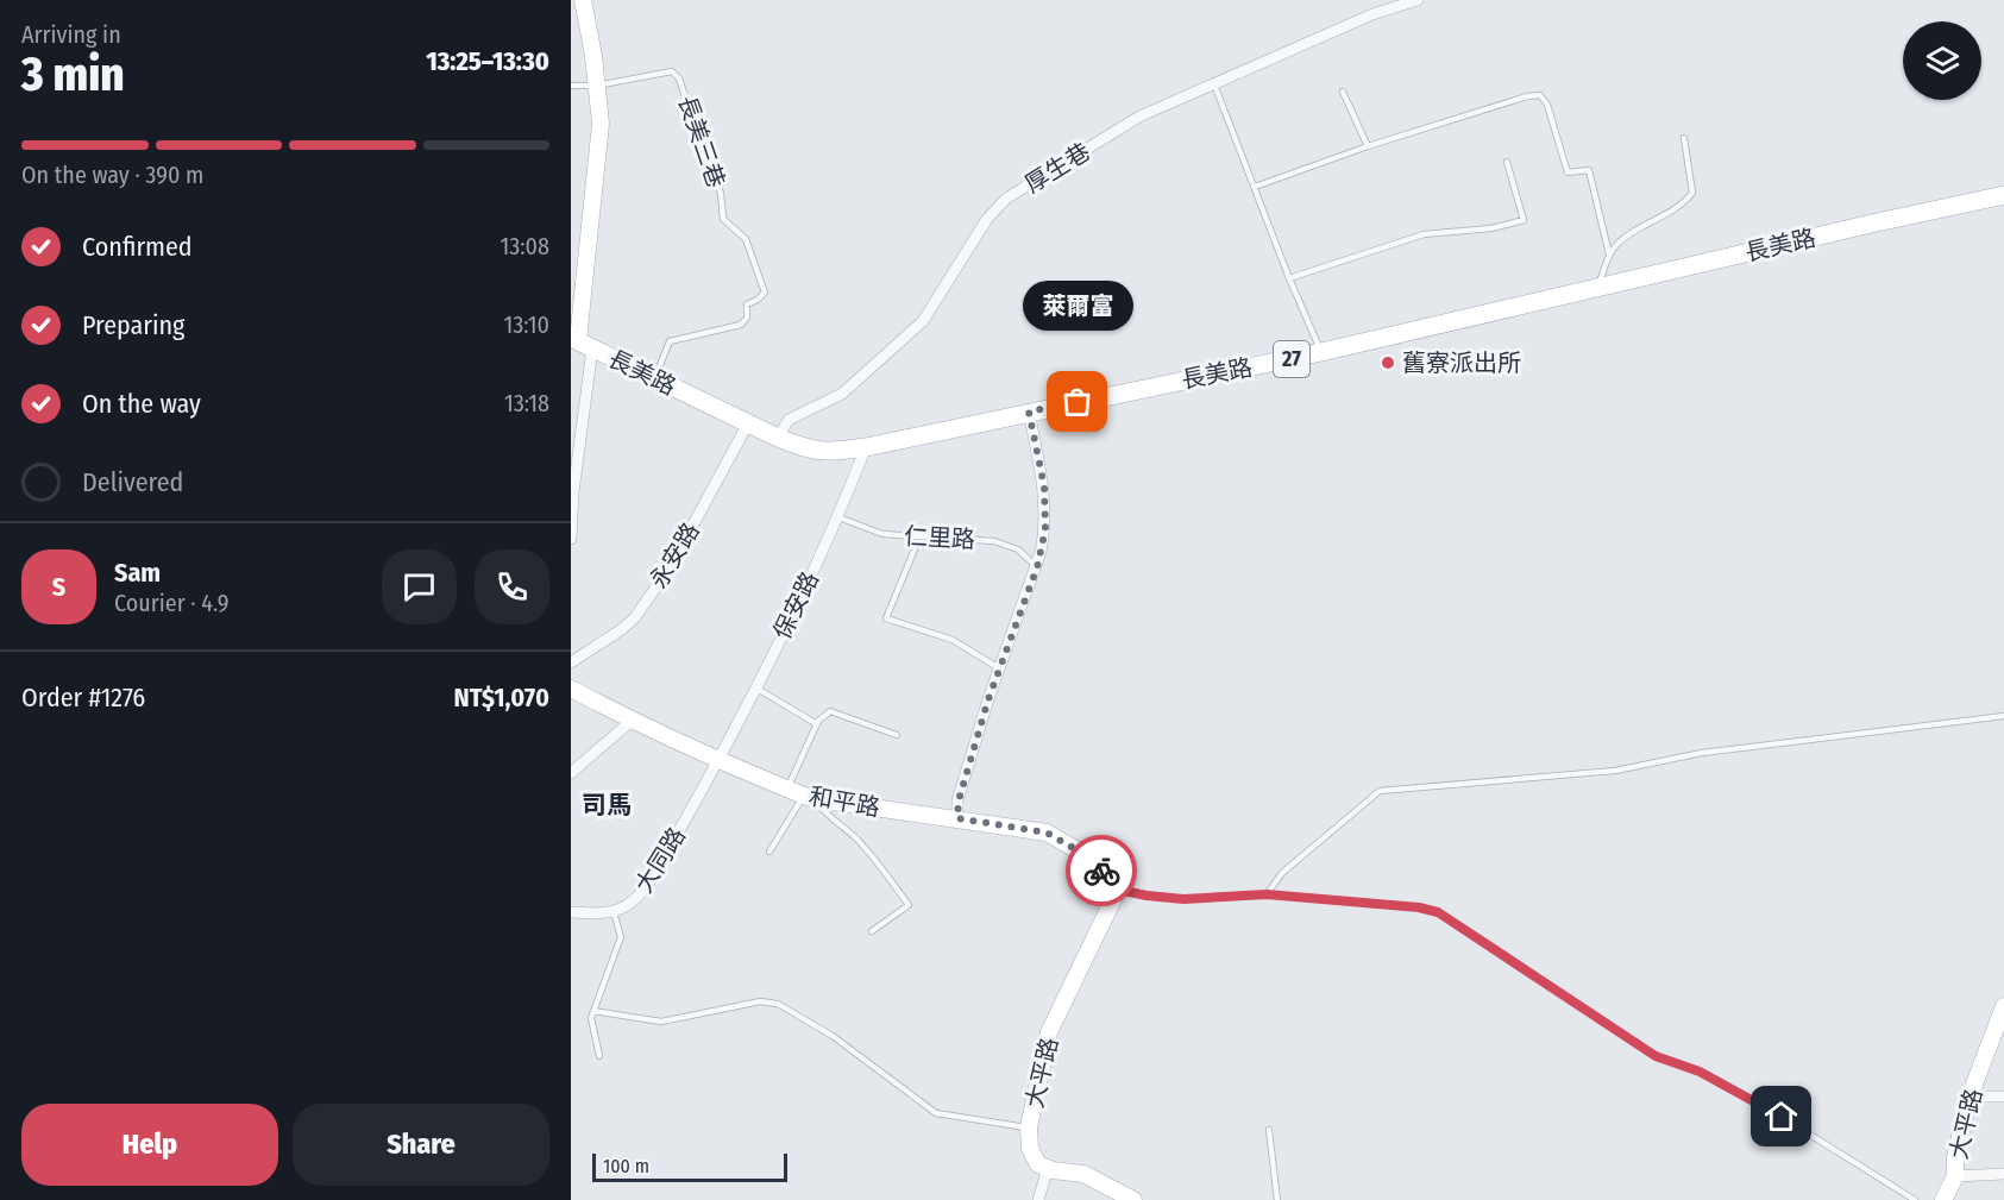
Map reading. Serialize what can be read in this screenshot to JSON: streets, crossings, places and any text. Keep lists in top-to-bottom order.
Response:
{
  "streets": {
    "main road": ["長美路", "27"],
    "street": [
      "厚生巷",
      "永安路",
      "保安路",
      "和平路",
      "大同路",
      "大平路"
    ],
    "lane": ["長美三巷", "仁里路"]
  },
  "crossings": [
    ["長美三巷", "長美路"],
    ["厚生巷", "長美路"],
    ["長美路", "永安路"],
    ["長美路", "保安路"],
    ["仁里路", "保安路"],
    ["保安路", "和平路"],
    ["保安路", "大同路"],
    ["和平路", "大同路"],
    ["和平路", "大平路"]
  ],
  "districts": ["司馬"],
  "places": ["舊寮派出所", "萊爾富"],
  "scale_bar": "100 m",
  "page": {
    "heading": ["3 min", "Arriving in", "13:25–13:30"],
    "panel": [
      "Sam",
      "Courier · 4.9",
      "Order #1276",
      "NT$1,070"
    ],
    "bar": "On the way · 390 m",
    "list": [
      ["Confirmed", "13:08"],
      ["Preparing", "13:10"],
      ["On the way", "13:18"],
      "Delivered"
    ],
    "bubble": "萊爾富",
    "round": "S",
    "buttons": ["Help", "Share"],
    "scale": "100 m"
  }
}
